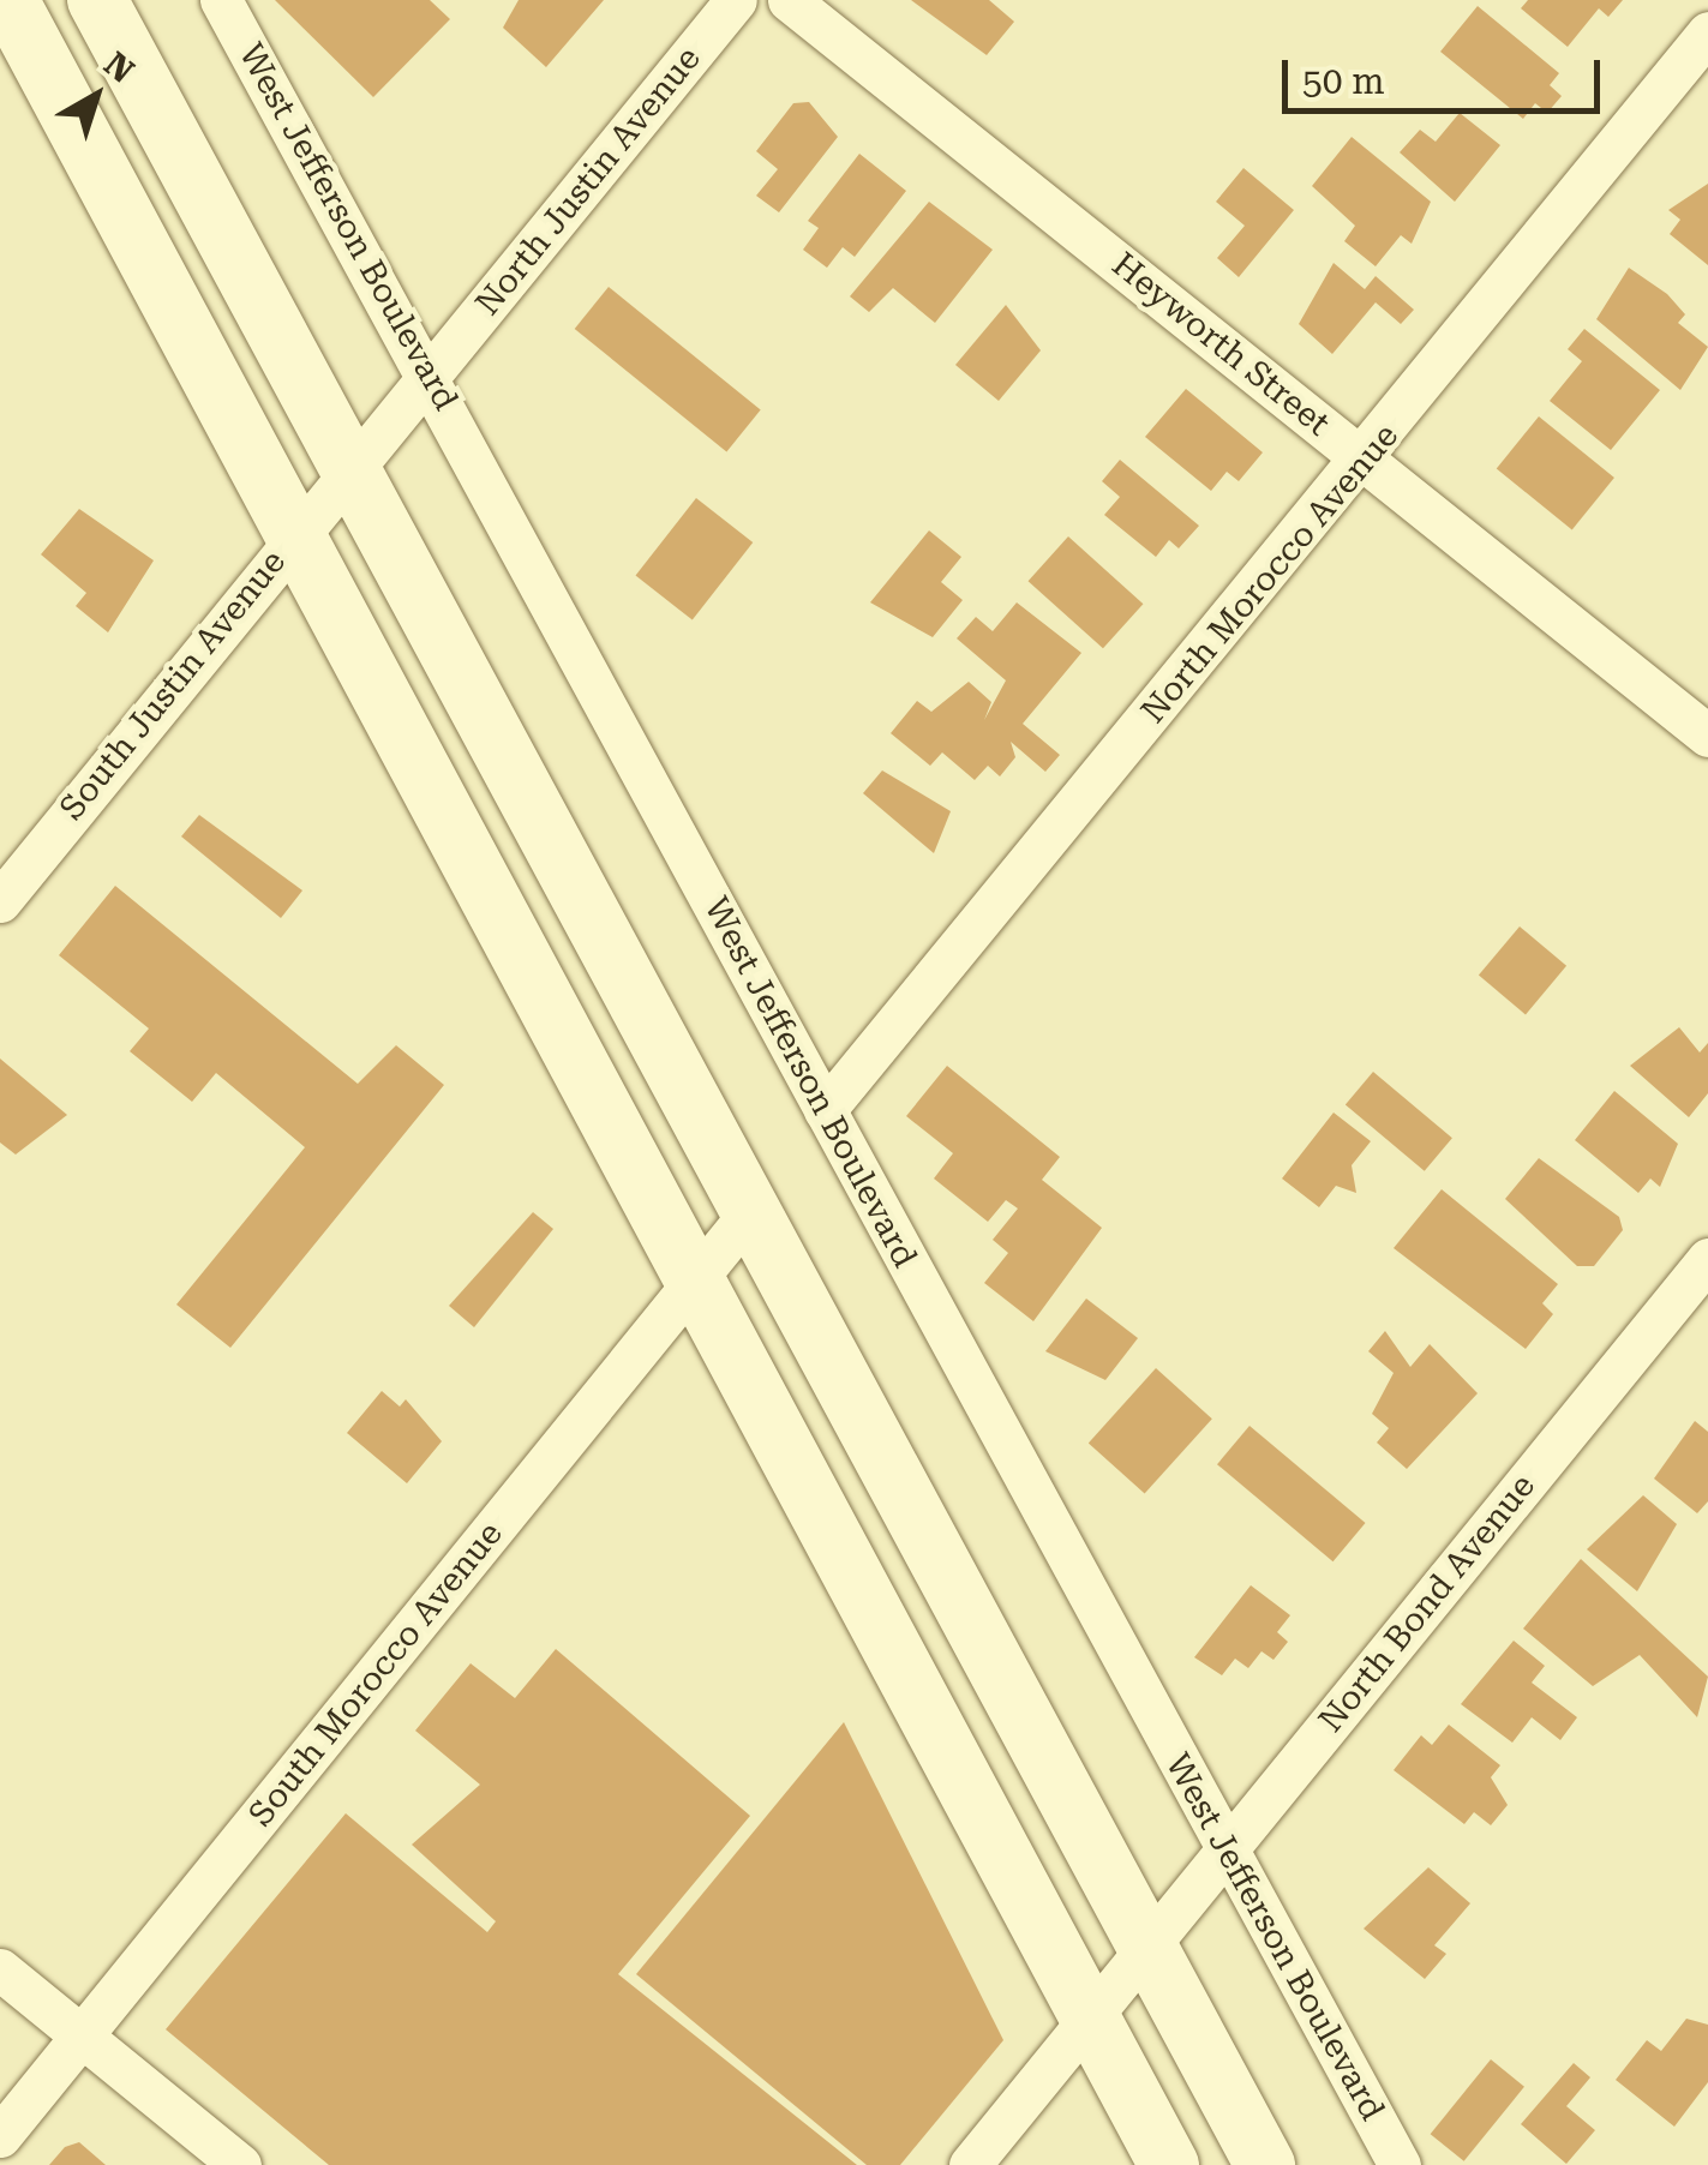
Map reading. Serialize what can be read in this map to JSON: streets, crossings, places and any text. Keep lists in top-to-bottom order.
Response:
{
  "streets": {
    "street": [
      "North Justin Avenue",
      "West Jefferson Boulevard",
      "Heyworth Street",
      "North Morocco Avenue",
      "South Justin Avenue",
      "North Bond Avenue",
      "South Morocco Avenue"
    ]
  },
  "crossings": [
    ["North Justin Avenue", "West Jefferson Boulevard"],
    ["North Justin Avenue", "South Justin Avenue"],
    ["West Jefferson Boulevard", "North Morocco Avenue"],
    ["West Jefferson Boulevard", "North Bond Avenue"],
    ["Heyworth Street", "North Morocco Avenue"]
  ],
  "scale_bar": "50 m",
  "north": "top right"
}
